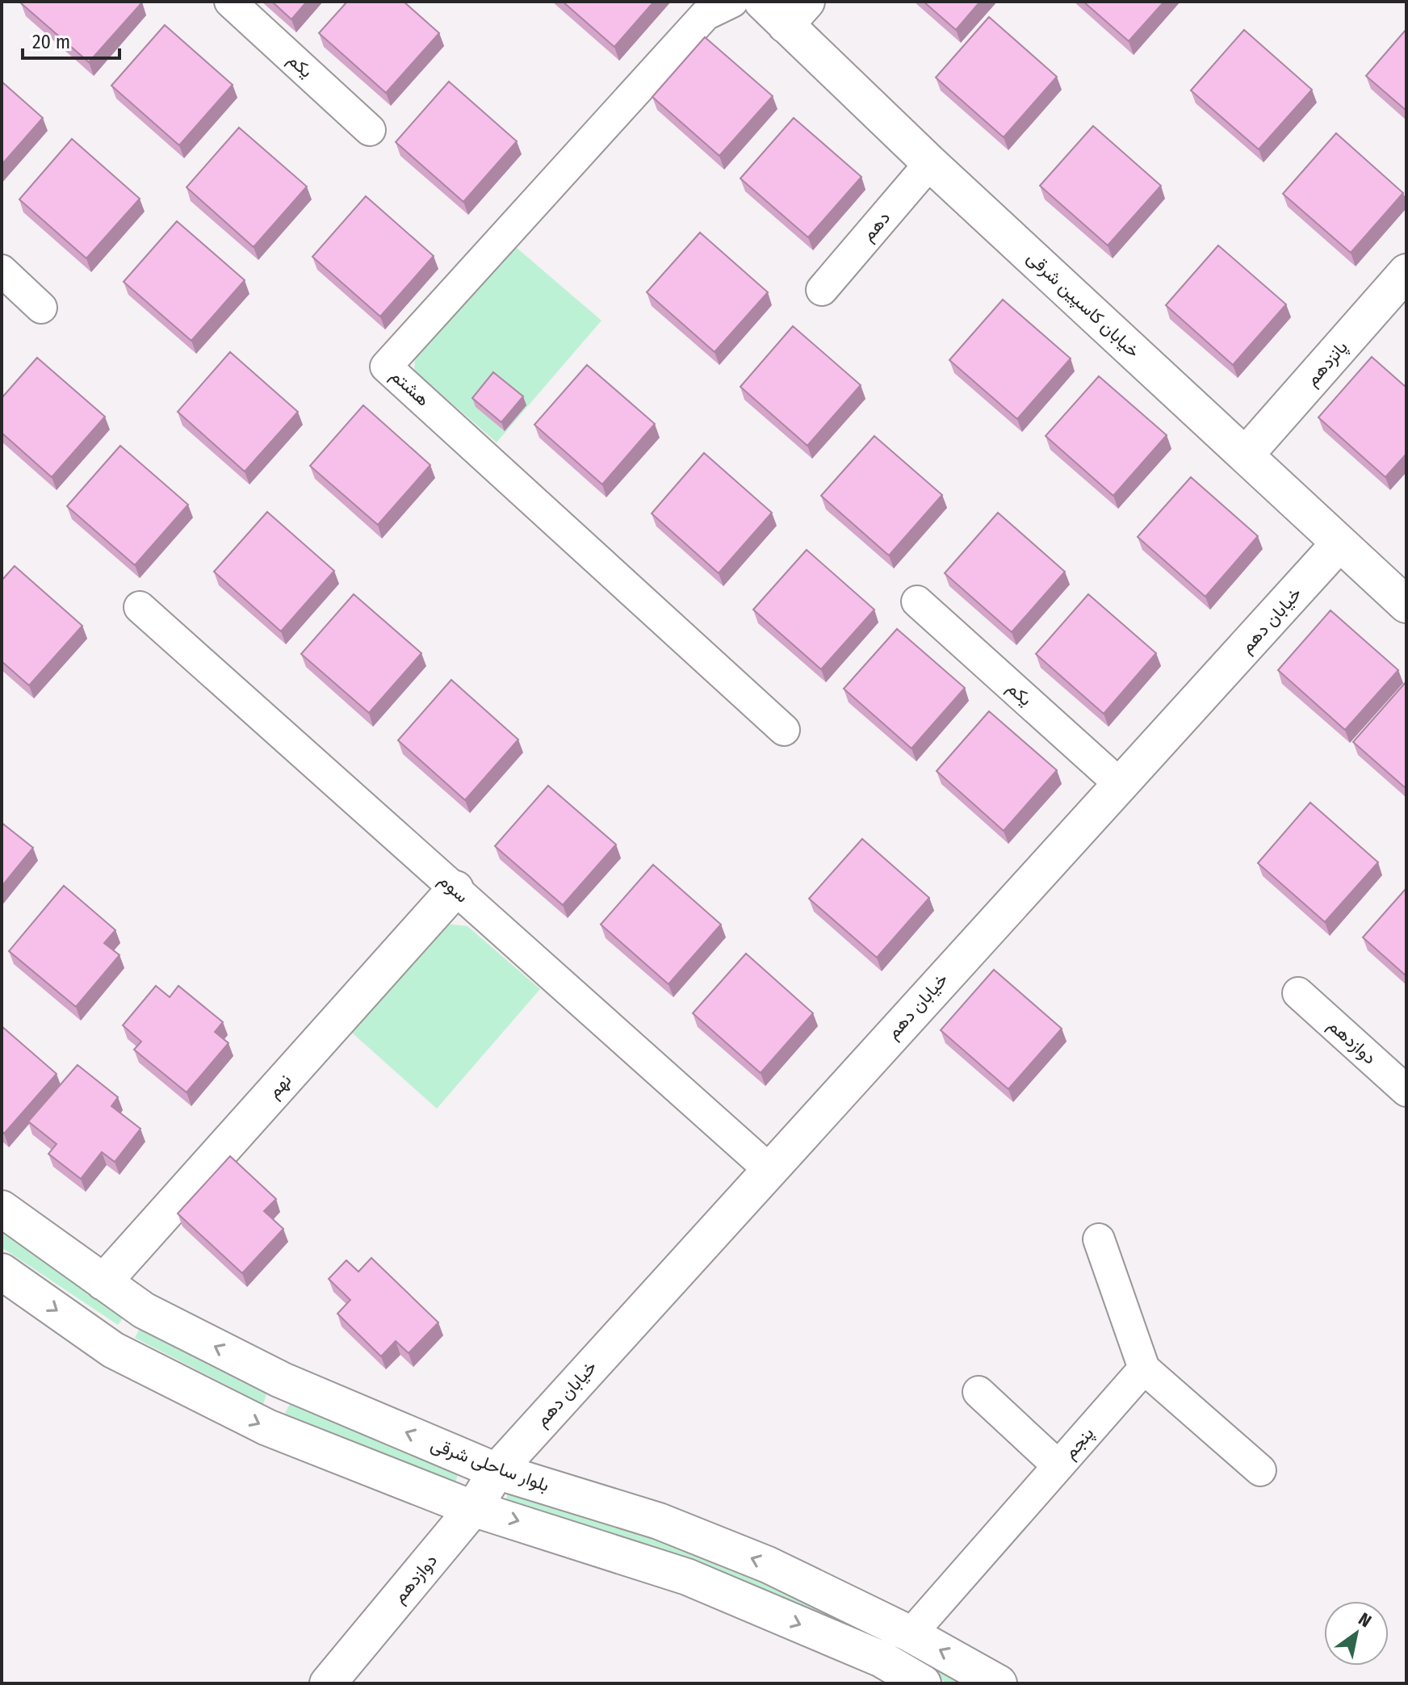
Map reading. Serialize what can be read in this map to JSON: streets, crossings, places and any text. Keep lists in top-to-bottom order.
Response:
{
  "streets": {
    "street": [
      "یکم",
      "دهم",
      "خیابان کاسپین شرقی",
      "پانزدهم",
      "هشتم",
      "خیابان دهم",
      "سوم",
      "دوازدهم",
      "نهم",
      "پنجم",
      "بلوار ساحلی شرقی"
    ]
  },
  "crossings": [
    ["یکم", "خیابان دهم"],
    ["دهم", "خیابان کاسپین شرقی"],
    ["خیابان کاسپین شرقی", "پانزدهم"],
    ["خیابان کاسپین شرقی", "خیابان دهم"],
    ["خیابان دهم", "سوم"],
    ["خیابان دهم", "دوازدهم"],
    ["خیابان دهم", "بلوار ساحلی شرقی"],
    ["سوم", "نهم"],
    ["دوازدهم", "بلوار ساحلی شرقی"],
    ["نهم", "بلوار ساحلی شرقی"],
    ["پنجم", "بلوار ساحلی شرقی"]
  ],
  "scale_bar": "20 m",
  "north": "top right"
}
